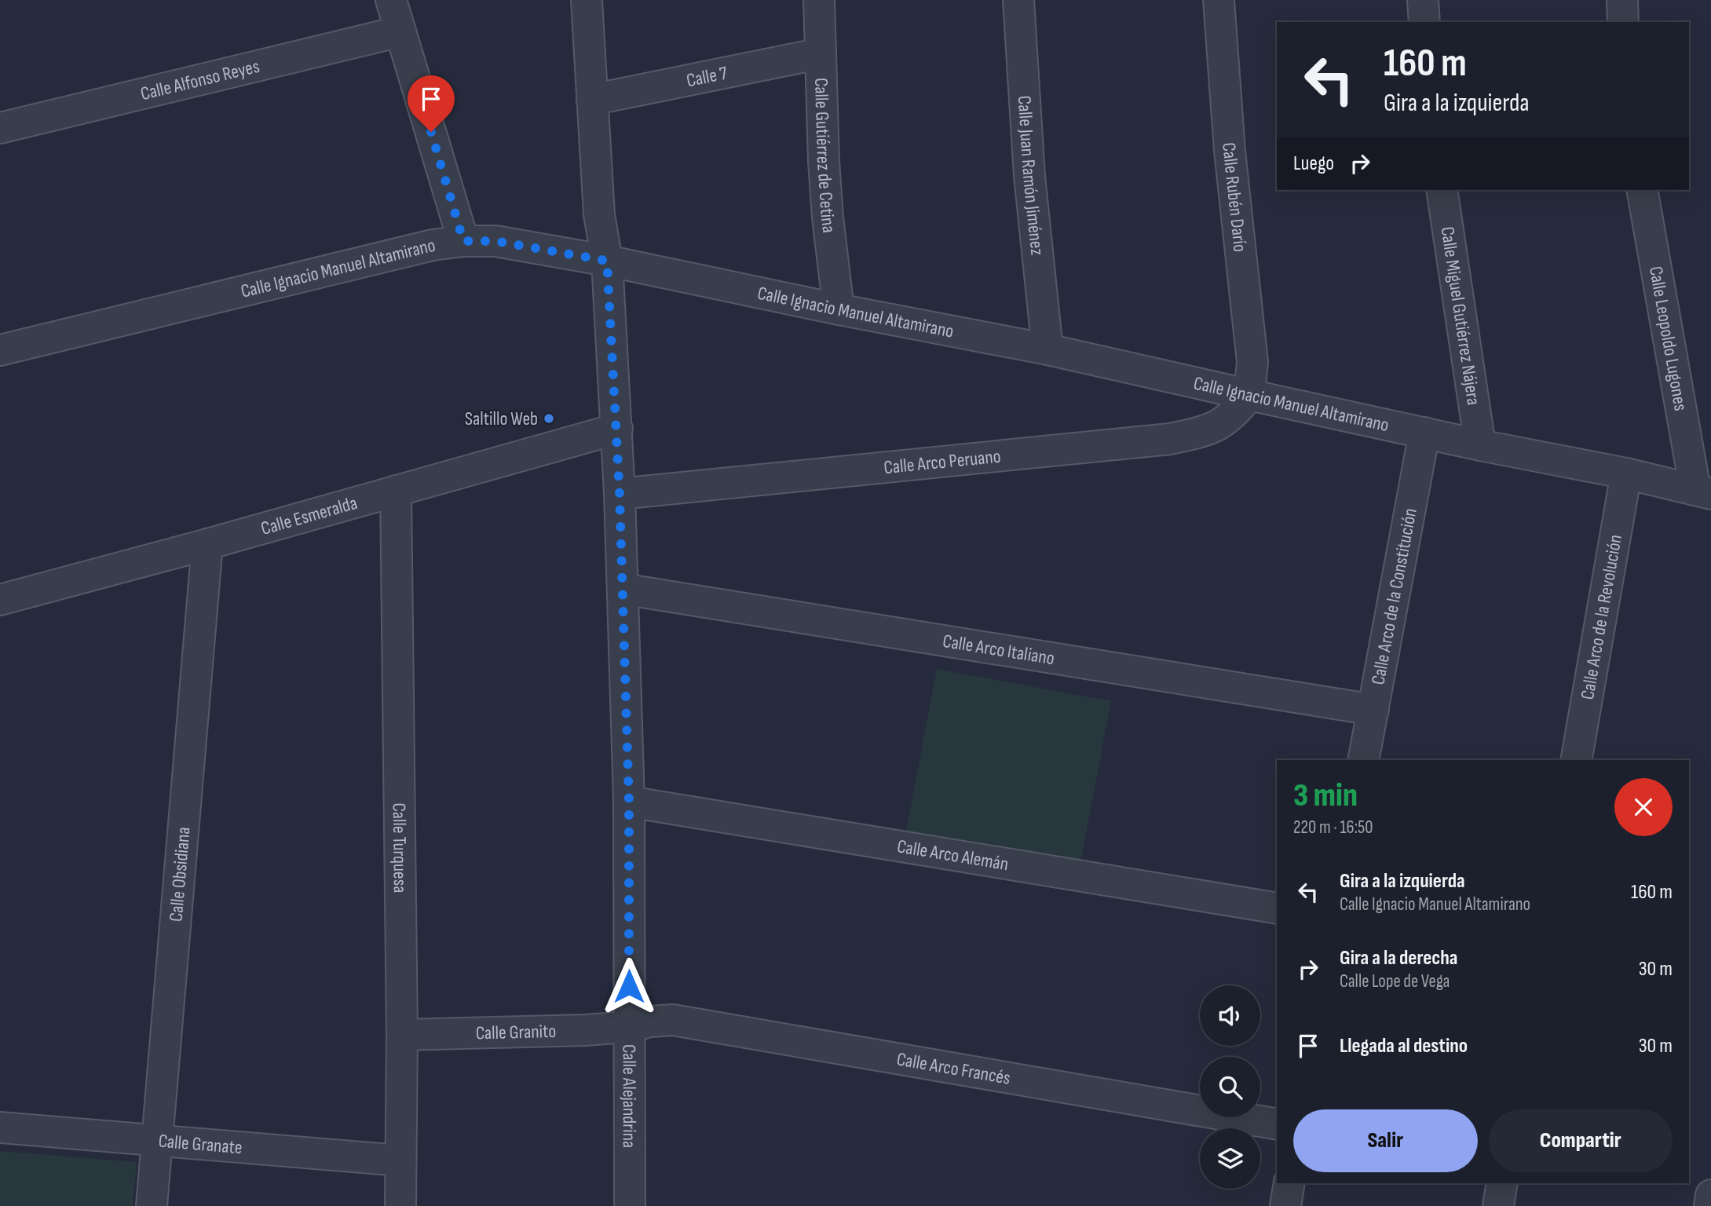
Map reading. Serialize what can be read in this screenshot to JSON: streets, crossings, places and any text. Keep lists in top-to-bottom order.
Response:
{
  "streets": {
    "street": [
      "Calle 7",
      "Calle Alfonso Reyes",
      "Calle Gutiérrez de Cetina",
      "Calle Juan Ramón Jiménez",
      "Calle Rubén Darío",
      "Calle Ignacio Manuel Altamirano",
      "Calle Miguel Gutiérrez Nájera",
      "Calle Leopoldo Lugones",
      "Calle Arco Peruano",
      "Calle Esmeralda",
      "Calle Arco de la Constitución",
      "Calle Arco de la Revolución",
      "Calle Arco Italiano",
      "Calle Turquesa",
      "Calle Arco Alemán",
      "Calle Obsidiana",
      "Calle Granito",
      "Calle Arco Francés",
      "Calle Alejandrina",
      "Calle Granate"
    ]
  },
  "crossings": [
    ["Calle 7", "Calle Gutiérrez de Cetina"],
    ["Calle 7", "Calle Alejandrina"],
    ["Calle Gutiérrez de Cetina", "Calle Ignacio Manuel Altamirano"],
    ["Calle Juan Ramón Jiménez", "Calle Ignacio Manuel Altamirano"],
    ["Calle Rubén Darío", "Calle Ignacio Manuel Altamirano"],
    ["Calle Rubén Darío", "Calle Arco Peruano"],
    ["Calle Ignacio Manuel Altamirano", "Calle Miguel Gutiérrez Nájera"],
    ["Calle Ignacio Manuel Altamirano", "Calle Leopoldo Lugones"],
    ["Calle Ignacio Manuel Altamirano", "Calle Arco Peruano"],
    ["Calle Ignacio Manuel Altamirano", "Calle Arco de la Constitución"],
    ["Calle Ignacio Manuel Altamirano", "Calle Arco de la Revolución"],
    ["Calle Ignacio Manuel Altamirano", "Calle Alejandrina"],
    ["Calle Arco Peruano", "Calle Alejandrina"],
    ["Calle Esmeralda", "Calle Turquesa"],
    ["Calle Esmeralda", "Calle Obsidiana"],
    ["Calle Esmeralda", "Calle Alejandrina"],
    ["Calle Arco de la Constitución", "Calle Arco Italiano"],
    ["Calle Arco Italiano", "Calle Alejandrina"],
    ["Calle Turquesa", "Calle Granito"],
    ["Calle Turquesa", "Calle Granate"],
    ["Calle Arco Alemán", "Calle Alejandrina"],
    ["Calle Obsidiana", "Calle Granate"],
    ["Calle Granito", "Calle Arco Francés"],
    ["Calle Granito", "Calle Alejandrina"],
    ["Calle Arco Francés", "Calle Alejandrina"]
  ],
  "places": ["Saltillo Web"],
  "page": {
    "turn": ["160 m", "Gira a la izquierda"],
    "then": "Luego",
    "heading": ["3 min", "220 m · 16:50"],
    "list": [
      {
        "name": "Gira a la izquierda",
        "note": "Calle Ignacio Manuel Altamirano",
        "value": "160 m"
      },
      {
        "name": "Gira a la derecha",
        "note": "Calle Lope de Vega",
        "value": "30 m"
      },
      {
        "name": "Llegada al destino",
        "value": "30 m"
      }
    ],
    "buttons": ["Salir", "Compartir"]
  }
}
